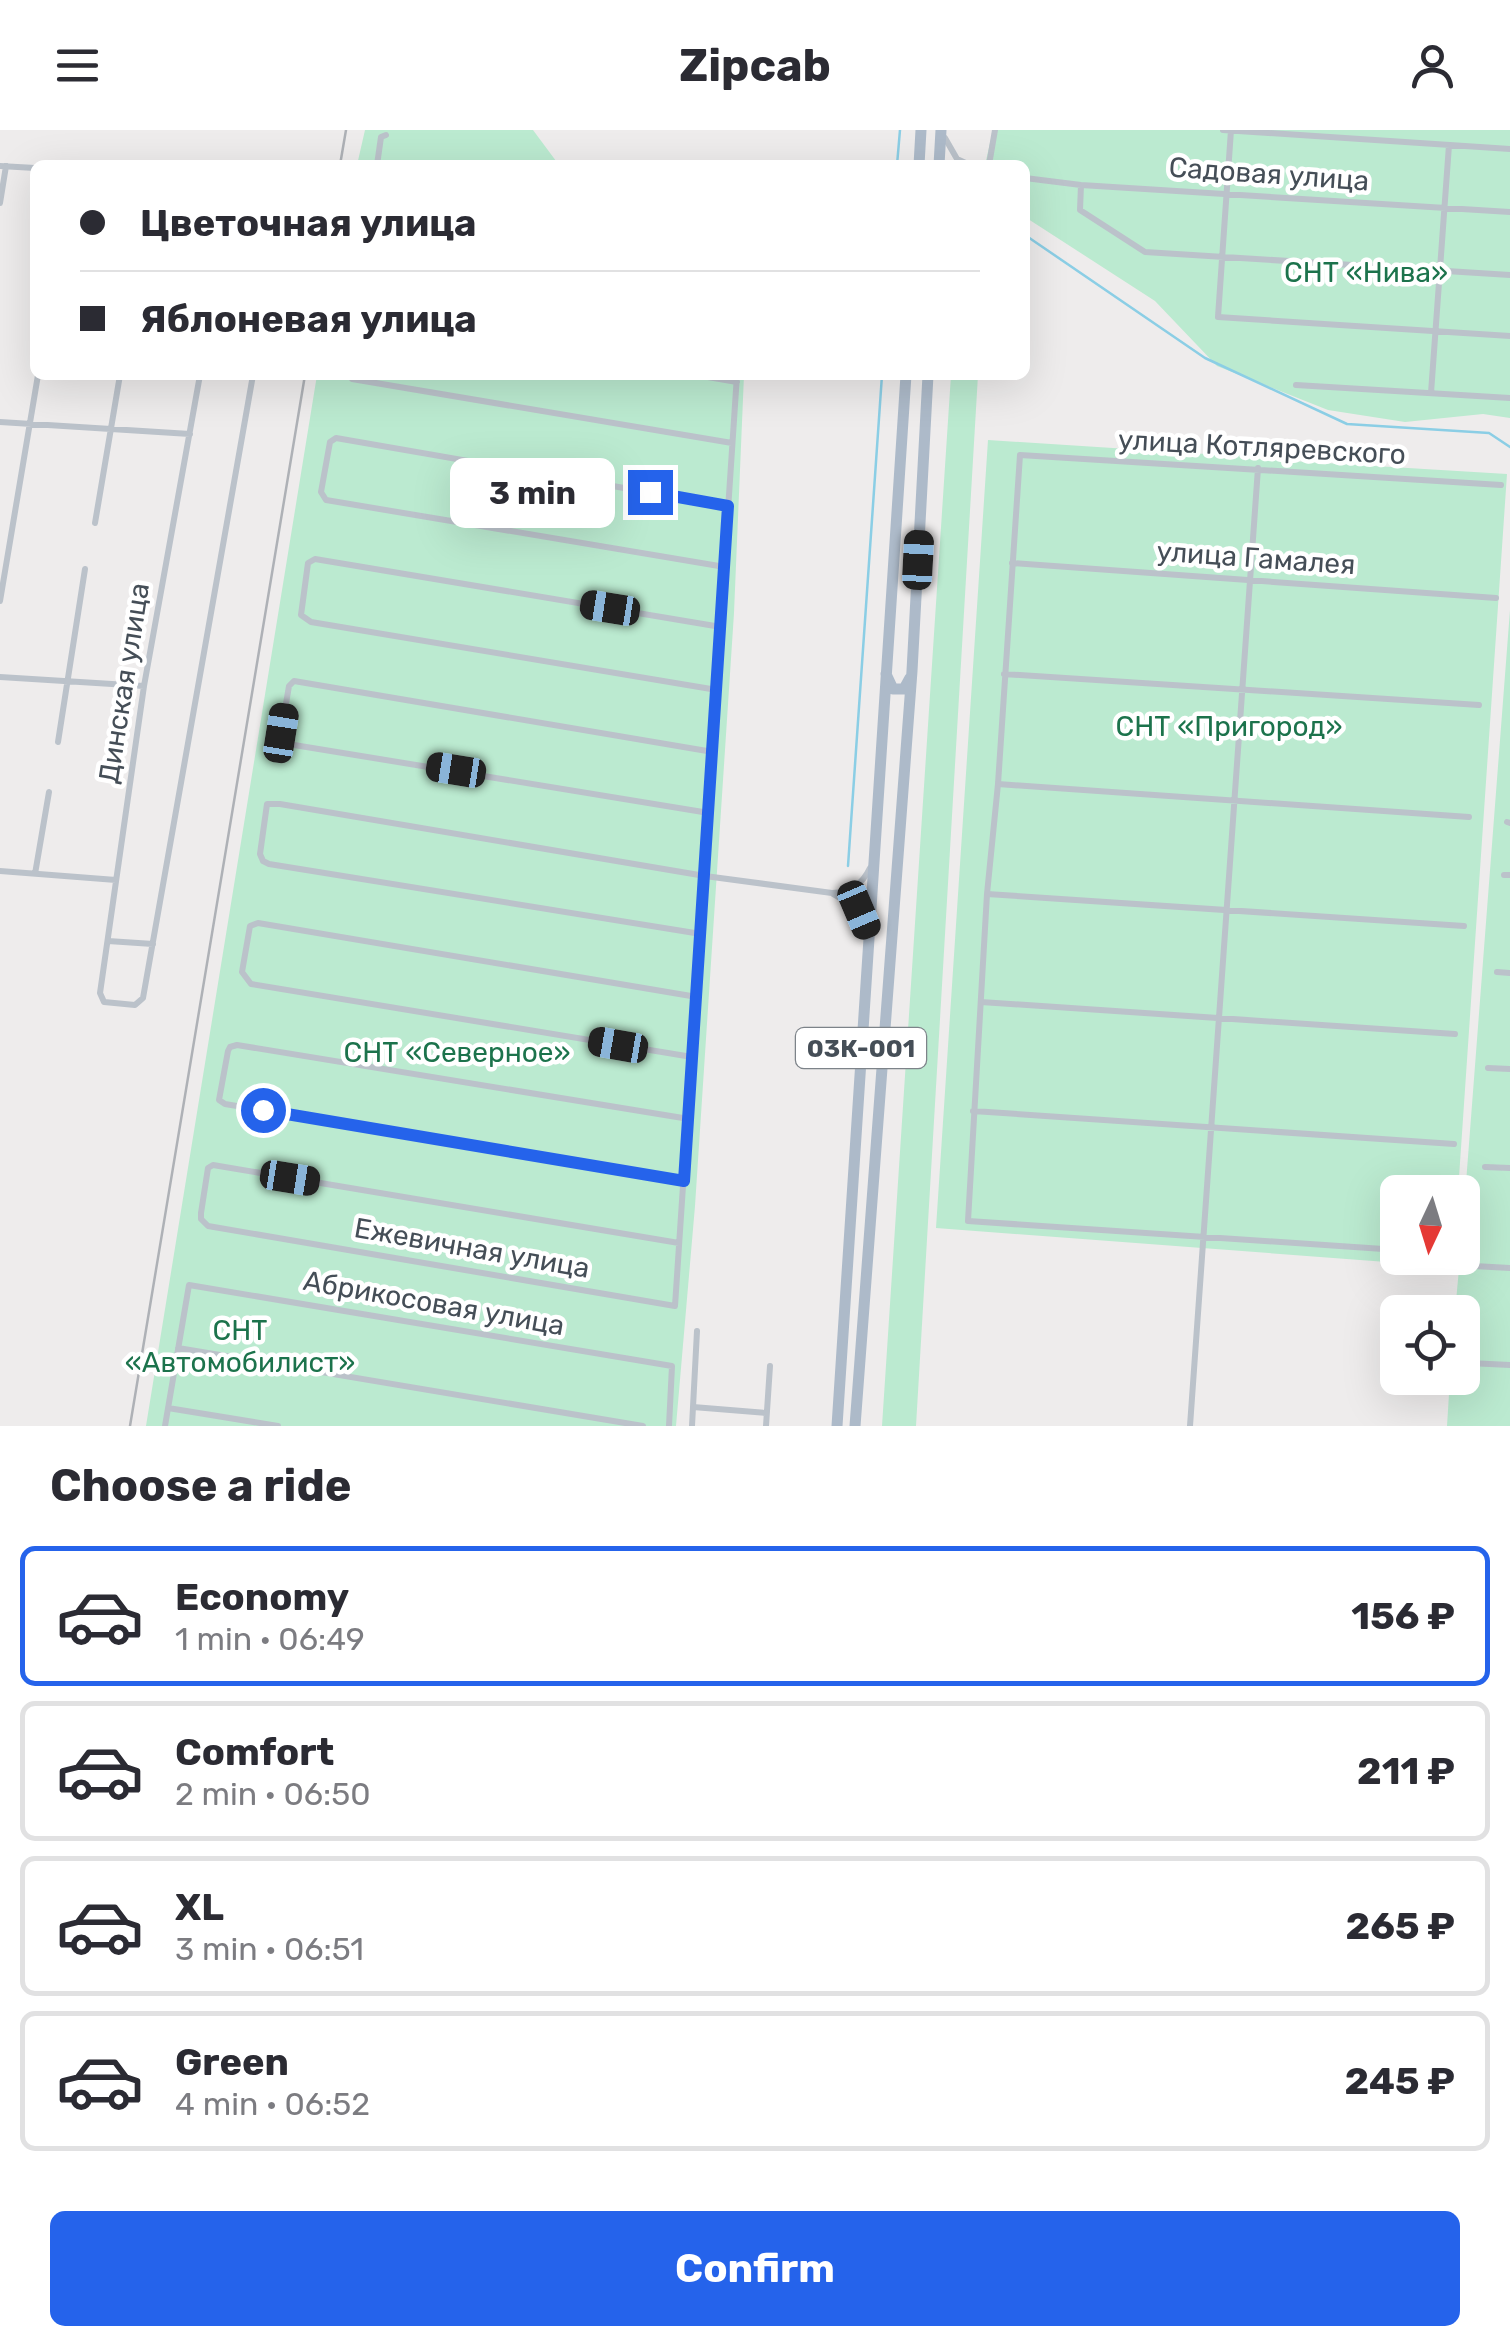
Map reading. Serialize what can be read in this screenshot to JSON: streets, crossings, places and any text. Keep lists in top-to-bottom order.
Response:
{
  "streets": {
    "main road": ["03К-001"],
    "street": [
      "Садовая улица",
      "улица Котляревского",
      "улица Гамалея",
      "Динская улица",
      "Ежевичная улица",
      "Абрикосовая улица"
    ]
  },
  "crossings": [
    ["улица Котляревского", "улица Гамалея"]
  ],
  "parks": [
    "СНТ «Нива»",
    "СНТ «Пригород»",
    "СНТ «Северное»",
    "СНТ «Автомобилист»"
  ],
  "north": "bottom",
  "page": {
    "header": "Zipcab",
    "banner": ["Цветочная улица", "Яблоневая улица"],
    "bubble": "3 min",
    "heading": "Choose a ride",
    "list": [
      {
        "name": "Economy",
        "note": "1 min · 06:49",
        "value": "156 ₽"
      },
      {
        "name": "Comfort",
        "note": "2 min · 06:50",
        "value": "211 ₽"
      },
      {
        "name": "XL",
        "note": "3 min · 06:51",
        "value": "265 ₽"
      },
      {
        "name": "Green",
        "note": "4 min · 06:52",
        "value": "245 ₽"
      }
    ],
    "buttons": "Confirm"
  }
}
